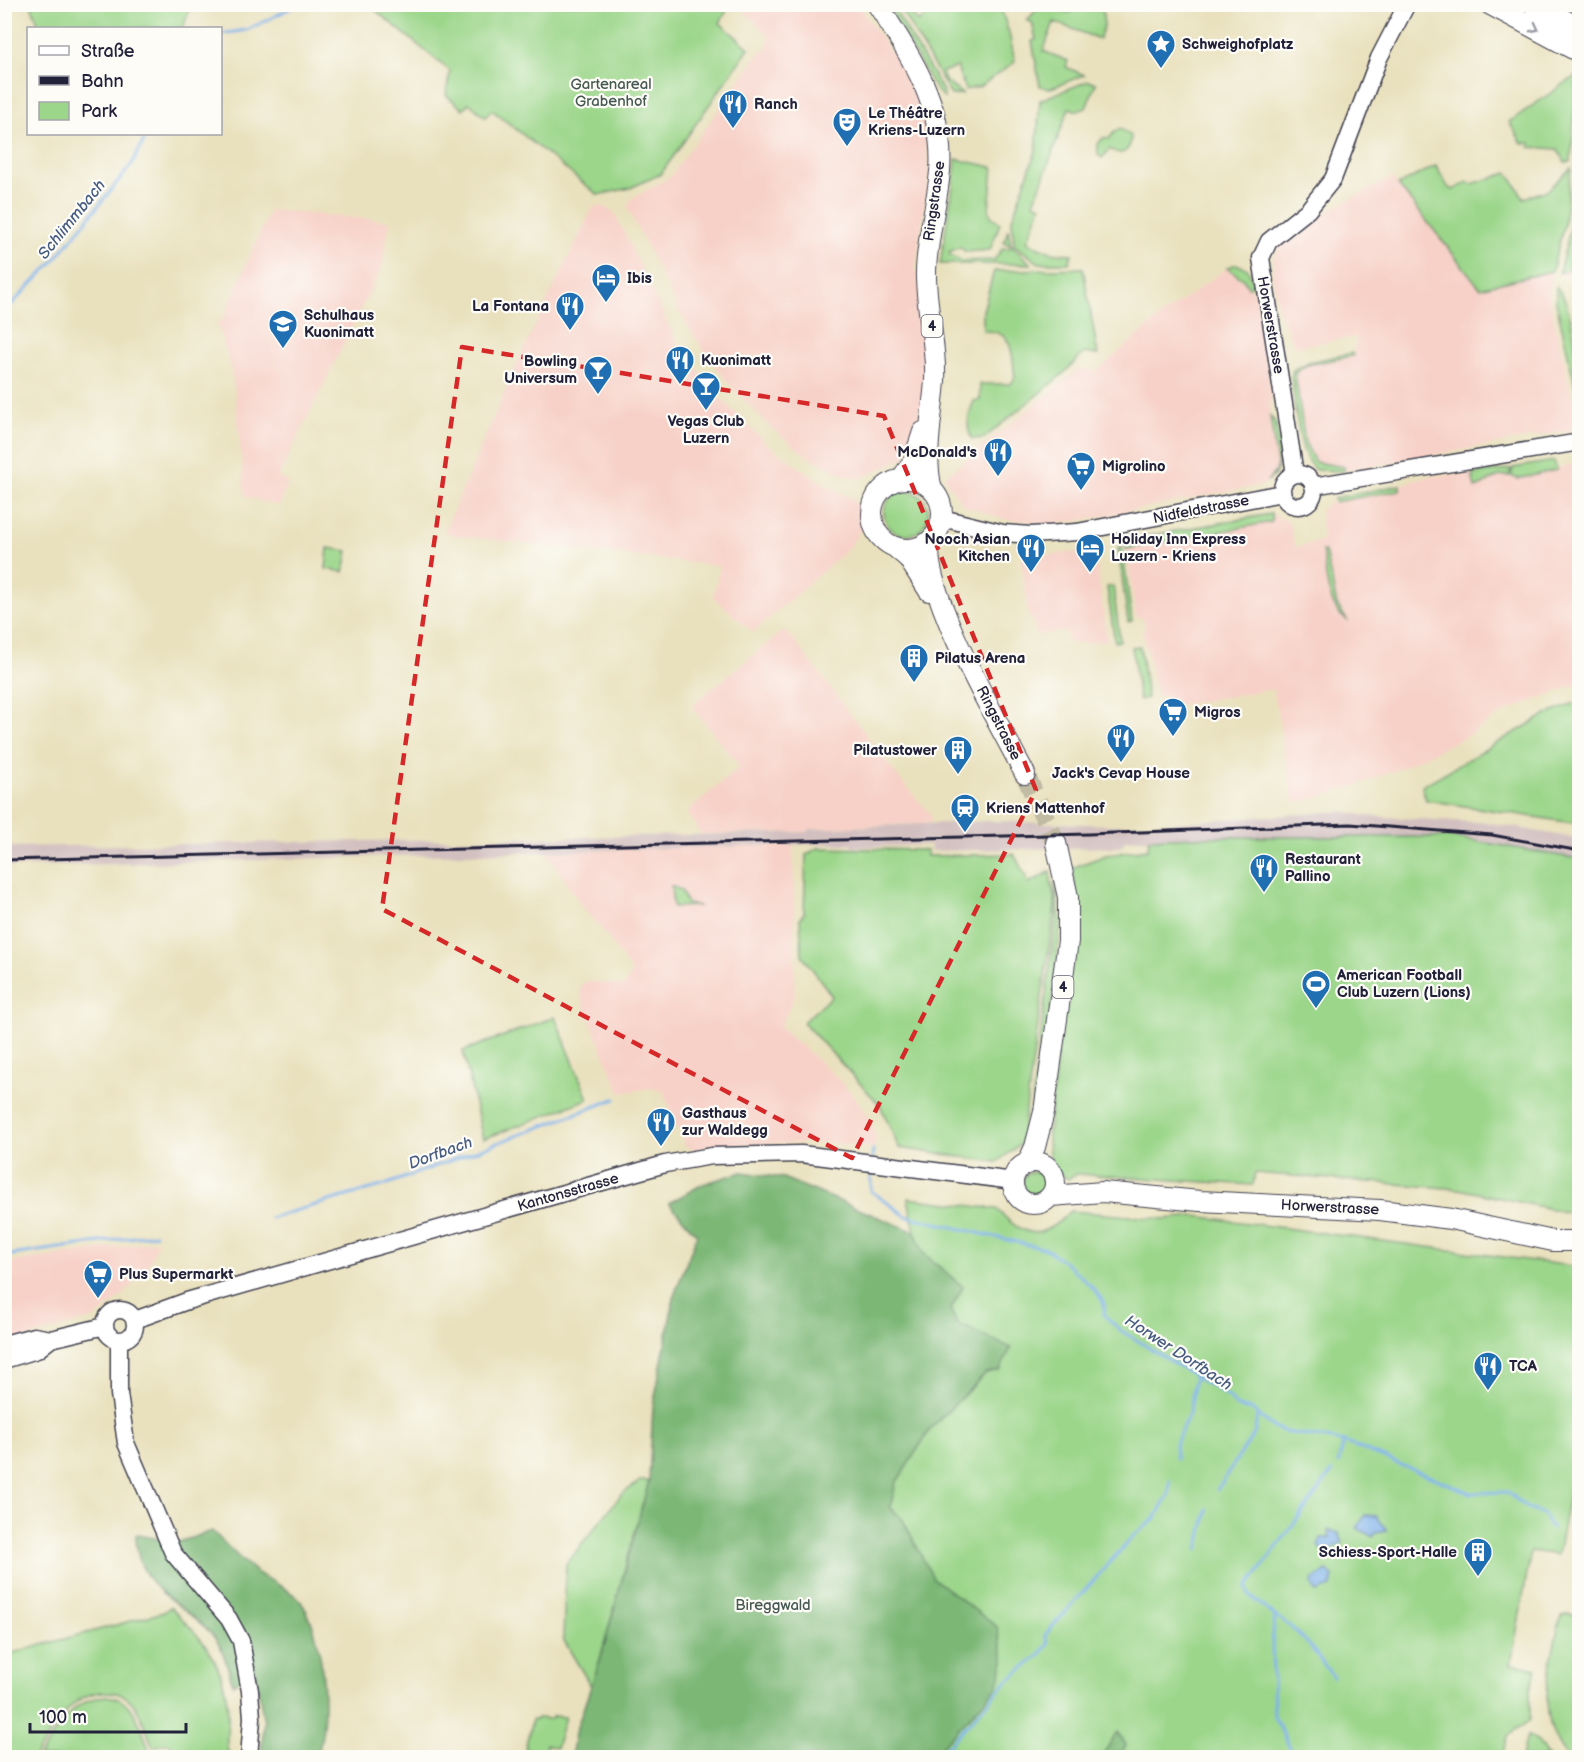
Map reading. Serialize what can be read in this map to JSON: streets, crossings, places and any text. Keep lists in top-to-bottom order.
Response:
{
  "streets": {
    "main road": ["Ringstrasse", "Horwerstrasse", "4"],
    "street": ["Nidfeldstrasse", "Kantonsstrasse"]
  },
  "crossings": [
    ["Ringstrasse", "4"],
    ["Ringstrasse", "Nidfeldstrasse"],
    ["Horwerstrasse", "4"],
    ["Horwerstrasse", "Nidfeldstrasse"],
    ["Horwerstrasse", "Kantonsstrasse"],
    ["4", "Nidfeldstrasse"],
    ["4", "Kantonsstrasse"]
  ],
  "water": ["Schlimmbach", "Dorfbach", "Horwer Dorfbach"],
  "parks": ["Gartenareal Grabenhof", "Bireggwald"],
  "places": {
    "place": ["Schweighofplatz"],
    "restaurant": [
      "Ranch",
      "La Fontana",
      "Kuonimatt",
      "McDonald's",
      "Nooch Asian Kitchen",
      "Jack's Cevap House",
      "Restaurant Pallino",
      "Gasthaus zur Waldegg",
      "TCA"
    ],
    "theatre": ["Le Théâtre Kriens-Luzern"],
    "hotel": ["Ibis", "Holiday Inn Express Luzern - Kriens"],
    "school or university": ["Schulhaus Kuonimatt"],
    "bar": ["Bowling Universum", "Vegas Club Luzern"],
    "supermarket": ["Migrolino", "Migros", "Plus Supermarkt"],
    "building": ["Pilatus Arena", "Pilatustower", "Schiess-Sport-Halle"],
    "station": ["Kriens Mattenhof"],
    "sports": ["American Football Club Luzern (Lions)"]
  },
  "legend": ["Straße", "Bahn", "Park"],
  "scale_bar": "100 m"
}
